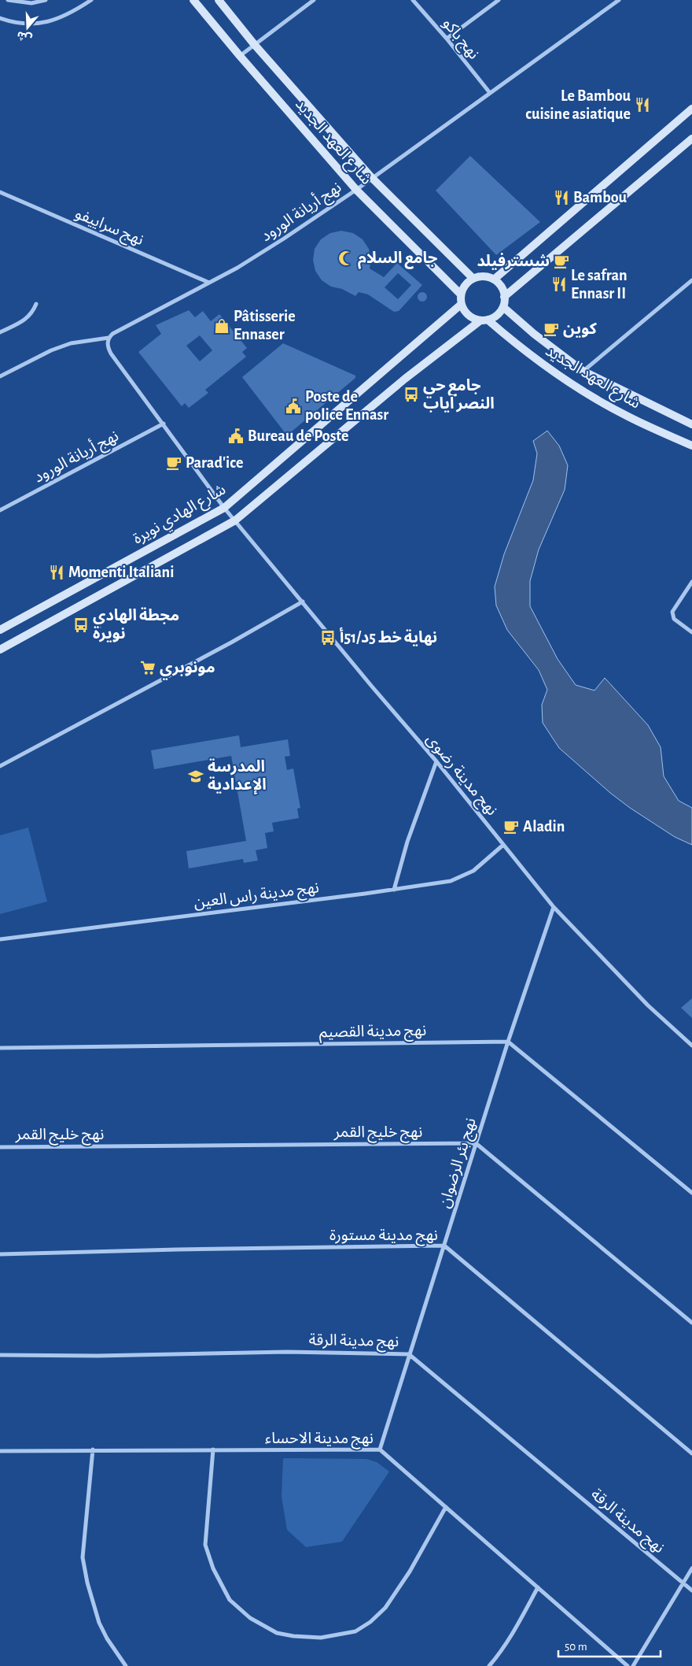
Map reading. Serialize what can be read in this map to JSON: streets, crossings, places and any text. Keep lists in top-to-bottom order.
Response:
{
  "streets": {
    "main road": ["شارع العهد الجديد", "شارع الهادي نويرة"],
    "street": [
      "نهج باكو",
      "نهج أريانة الورود",
      "نهج سراييفو",
      "نهج مدينة رضوى",
      "نهج مدينة راس العين",
      "نهج مدينة القصيم",
      "نهج خليج القمر",
      "نهج بئر الرضوان",
      "نهج مدينة مستورة",
      "نهج مدينة الرقة",
      "نهج مدينة الاحساء"
    ]
  },
  "crossings": [
    ["نهج باكو", "نهج أريانة الورود"],
    ["شارع العهد الجديد", "نهج أريانة الورود"],
    ["شارع العهد الجديد", "شارع الهادي نويرة"],
    ["نهج أريانة الورود", "نهج سراييفو"],
    ["شارع الهادي نويرة", "نهج مدينة رضوى"],
    ["نهج مدينة رضوى", "نهج مدينة راس العين"],
    ["نهج مدينة رضوى", "نهج بئر الرضوان"],
    ["نهج مدينة القصيم", "نهج بئر الرضوان"],
    ["نهج خليج القمر", "نهج بئر الرضوان"],
    ["نهج بئر الرضوان", "نهج مدينة مستورة"],
    ["نهج بئر الرضوان", "نهج مدينة الرقة"],
    ["نهج بئر الرضوان", "نهج مدينة الاحساء"]
  ],
  "places": {
    "restaurant": [
      "Le Bambou cuisine asiatique",
      "Bambou",
      "Le safran Ennasr II",
      "Momenti Italiani"
    ],
    "mosque": ["جامع السلام"],
    "cafe": [
      "شسترفيلد",
      "كوين",
      "Parad'ice",
      "Aladin"
    ],
    "shop": ["Pâtisserie Ennaser"],
    "bus stop": ["جامع حي النصر اياب", "مجطة الهادي نويرة", "نهاية خط 5د/51أ"],
    "public building": ["Poste de police Ennasr", "Bureau de Poste"],
    "supermarket": ["مونوبري"],
    "school or university": ["المدرسة الإعدادية"]
  },
  "scale_bar": "50 m",
  "north": "bottom"
}
